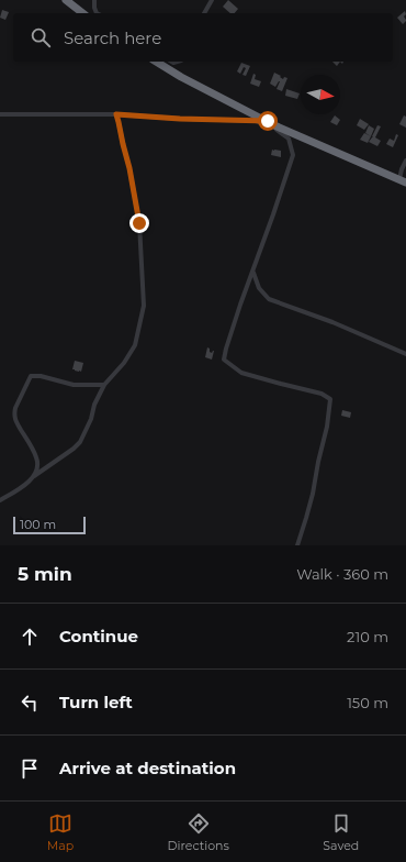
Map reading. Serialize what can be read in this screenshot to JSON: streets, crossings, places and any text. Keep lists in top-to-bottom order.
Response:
{
  "scale_bar": "100 m",
  "north": "right",
  "page": {
    "search": "Search here",
    "scale": "100 m",
    "heading": ["5 min", "Walk · 360 m"],
    "list": [
      ["Continue", "210 m"],
      ["Turn left", "150 m"],
      "Arrive at destination"
    ],
    "nav": ["Map", "Directions", "Saved"]
  }
}
